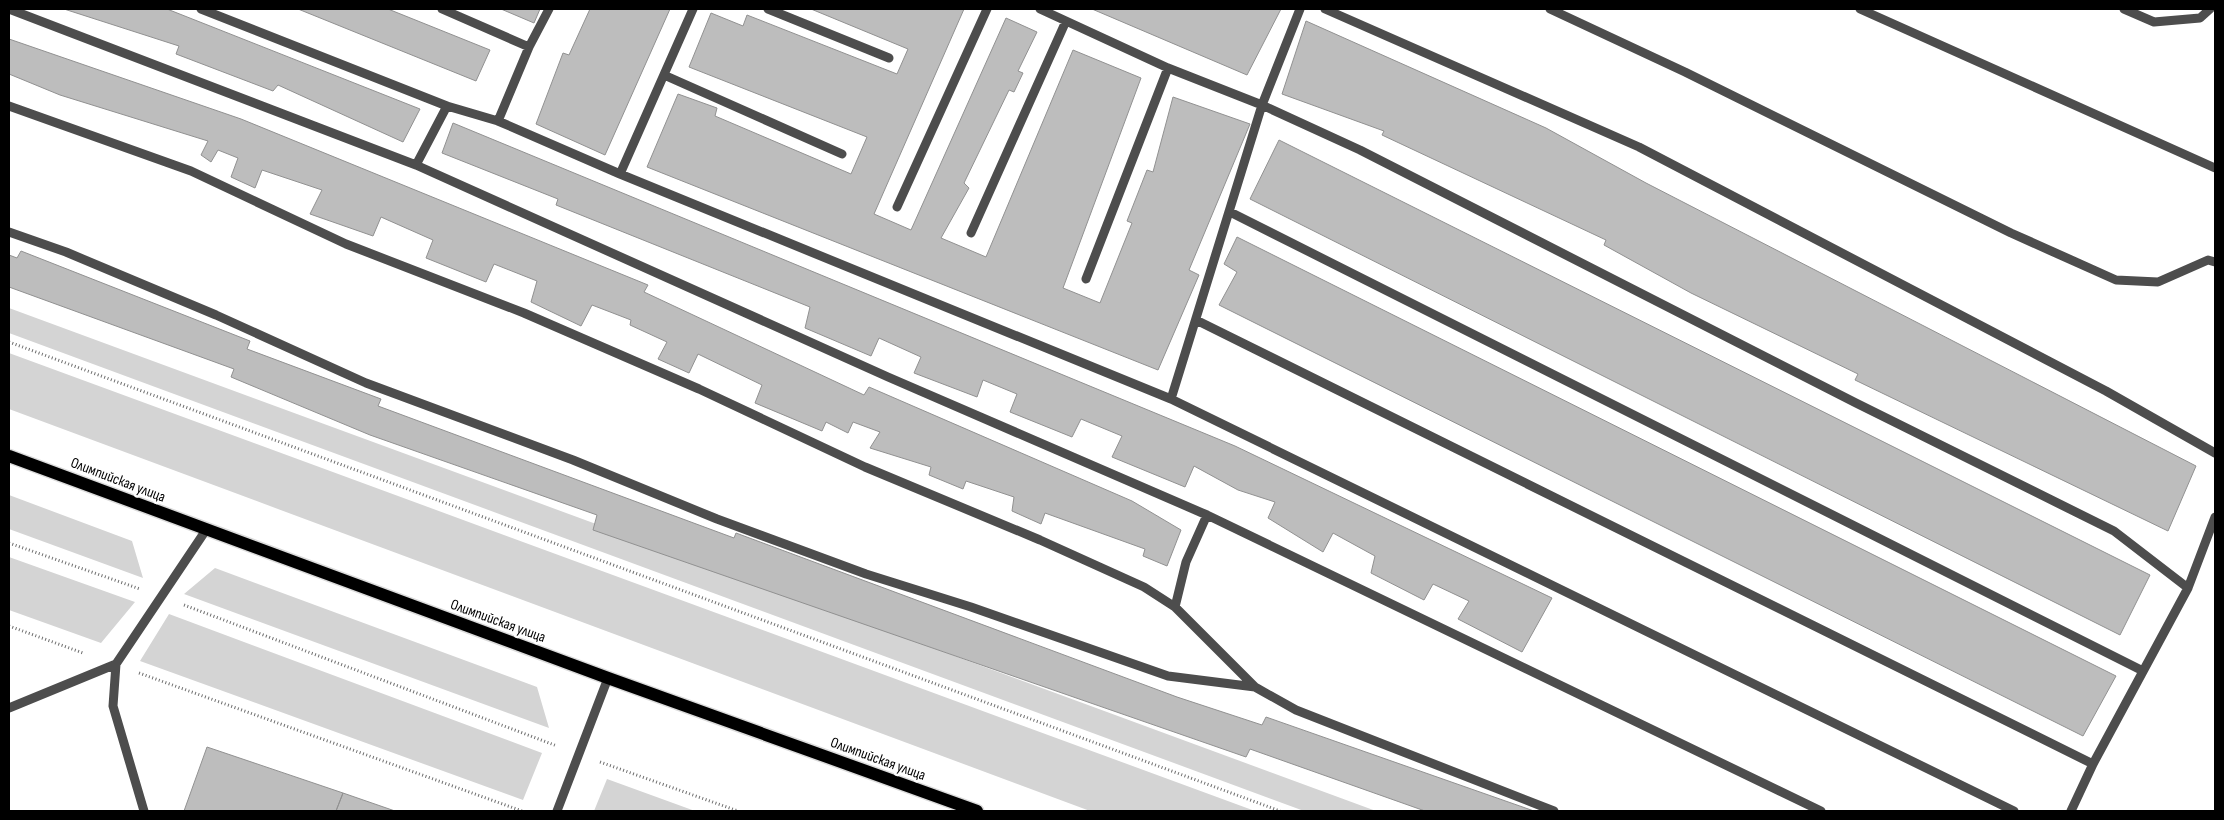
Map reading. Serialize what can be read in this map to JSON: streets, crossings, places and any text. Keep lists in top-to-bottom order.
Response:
{
  "streets": {
    "main road": ["Олимпийская улица"]
  }
}
